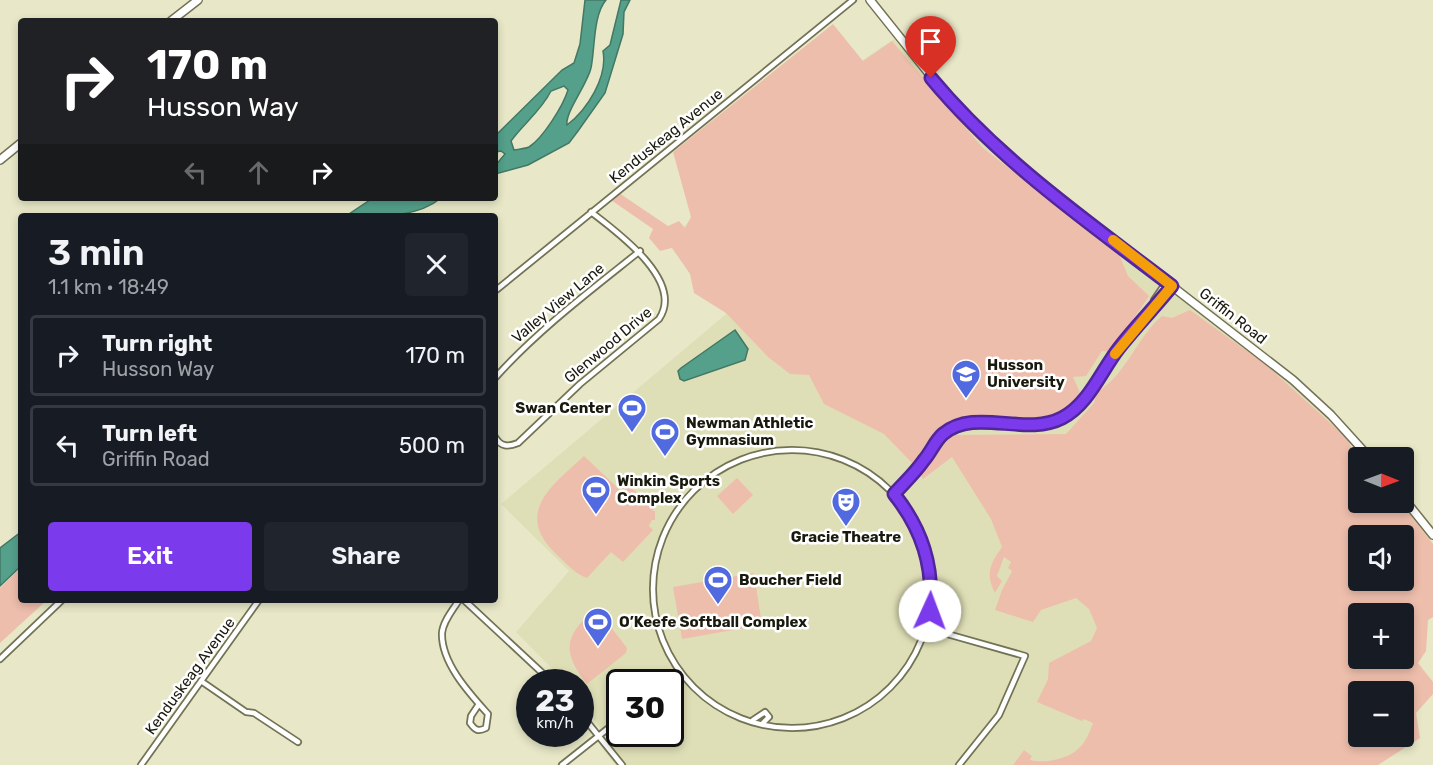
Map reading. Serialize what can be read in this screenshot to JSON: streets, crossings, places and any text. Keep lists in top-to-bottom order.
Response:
{
  "streets": {
    "main road": ["Griffin Road"],
    "street": ["Kenduskeag Avenue", "Valley View Lane", "Glenwood Drive"]
  },
  "crossings": [
    ["Kenduskeag Avenue", "Glenwood Drive"],
    ["Valley View Lane", "Glenwood Drive"]
  ],
  "places": {
    "school or university": ["Husson University"],
    "sports": [
      "Swan Center",
      "Newman Athletic Gymnasium",
      "Winkin Sports Complex",
      "Boucher Field",
      "O’Keefe Softball Complex"
    ],
    "theatre": ["Gracie Theatre"]
  },
  "north": "right",
  "page": {
    "turn": ["170 m", "Husson Way"],
    "heading": ["3 min", "1.1 km · 18:49"],
    "list": [
      {
        "name": "Turn right",
        "note": "Husson Way",
        "value": "170 m"
      },
      {
        "name": "Turn left",
        "note": "Griffin Road",
        "value": "500 m"
      }
    ],
    "map_buttons": ["+", "−"],
    "buttons": ["Exit", "Share"],
    "speed": "23 km/h",
    "limit": "30"
  }
}
